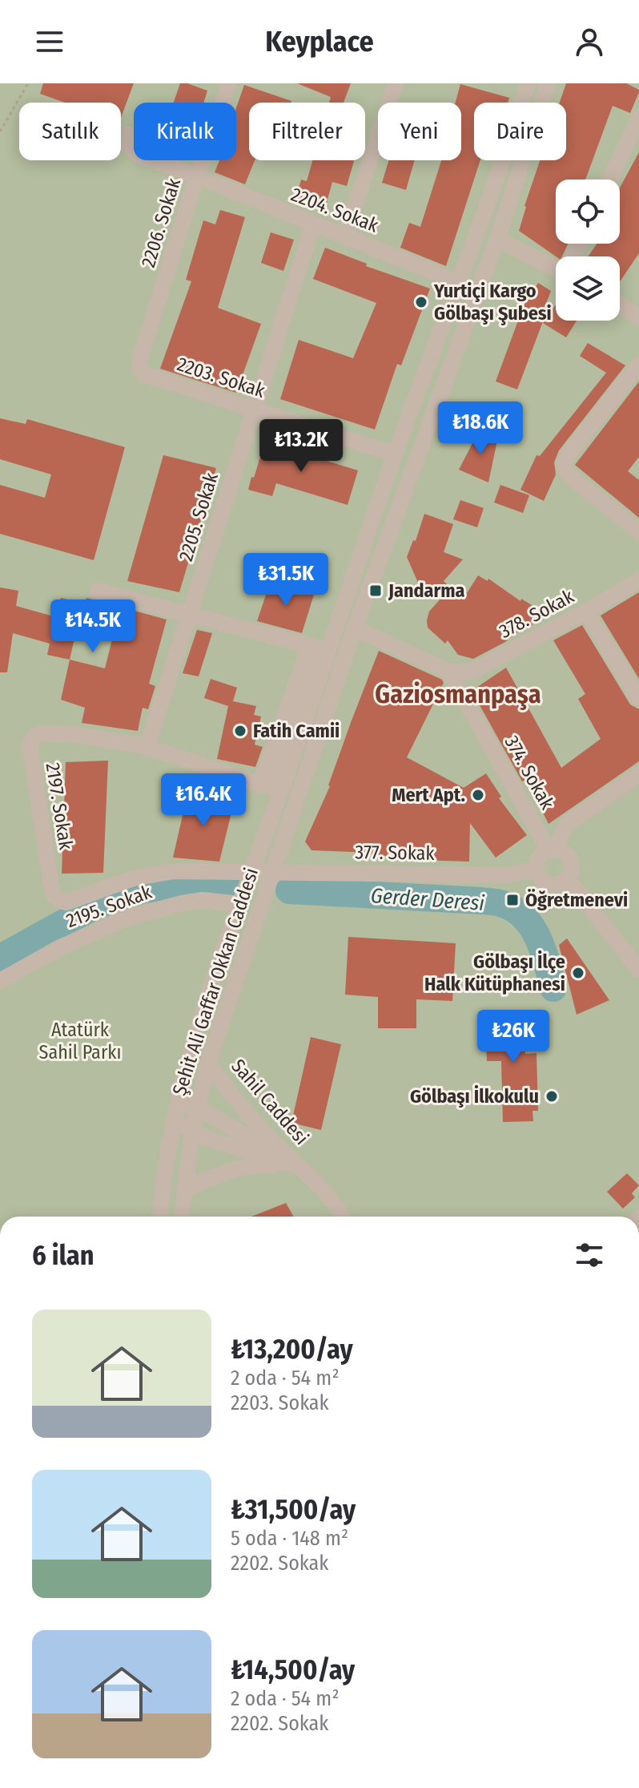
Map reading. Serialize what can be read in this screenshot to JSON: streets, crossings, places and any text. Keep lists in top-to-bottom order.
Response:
{
  "streets": {
    "street": [
      "2204. Sokak",
      "2206. Sokak",
      "2203. Sokak",
      "2205. Sokak",
      "378. Sokak",
      "374. Sokak",
      "2197. Sokak",
      "377. Sokak",
      "2195. Sokak",
      "Şehit Ali Gaffar Okkan Caddesi",
      "Sahil Caddesi"
    ]
  },
  "crossings": [
    ["2204. Sokak", "2206. Sokak"],
    ["2204. Sokak", "2205. Sokak"],
    ["2204. Sokak", "Şehit Ali Gaffar Okkan Caddesi"],
    ["2206. Sokak", "2203. Sokak"],
    ["2203. Sokak", "2205. Sokak"],
    ["2203. Sokak", "Şehit Ali Gaffar Okkan Caddesi"],
    ["2205. Sokak", "2197. Sokak"],
    ["378. Sokak", "374. Sokak"],
    ["374. Sokak", "377. Sokak"],
    ["2197. Sokak", "377. Sokak"],
    ["2197. Sokak", "Şehit Ali Gaffar Okkan Caddesi"],
    ["377. Sokak", "Şehit Ali Gaffar Okkan Caddesi"],
    ["2195. Sokak", "Şehit Ali Gaffar Okkan Caddesi"],
    ["Şehit Ali Gaffar Okkan Caddesi", "Sahil Caddesi"]
  ],
  "districts": ["Gaziosmanpaşa"],
  "water": ["Gerder Deresi"],
  "parks": ["Atatürk Sahil Parkı"],
  "places": {
    "other": [
      "Yurtiçi Kargo Gölbaşı Şubesi",
      "Fatih Camii",
      "Mert Apt.",
      "Gölbaşı İlçe Halk Kütüphanesi",
      "Gölbaşı İlkokulu"
    ],
    "transit": ["Jandarma", "Öğretmenevi"]
  },
  "page": {
    "header": "Keyplace",
    "chip": [
      "Satılık",
      "Kiralık",
      "Filtreler",
      "Yeni",
      "Daire"
    ],
    "price": [
      "₺18.6K",
      "₺13.2K",
      "₺31.5K",
      "₺14.5K",
      "₺16.4K",
      "₺26K"
    ],
    "heading": "6 ilan",
    "list": [
      {
        "name": "₺13,200/ay",
        "note": "2 oda · 54 m² · 2203. Sokak"
      },
      {
        "name": "₺31,500/ay",
        "note": "5 oda · 148 m² · 2202. Sokak"
      },
      {
        "name": "₺14,500/ay",
        "note": "2 oda · 54 m² · 2202. Sokak"
      }
    ]
  }
}
